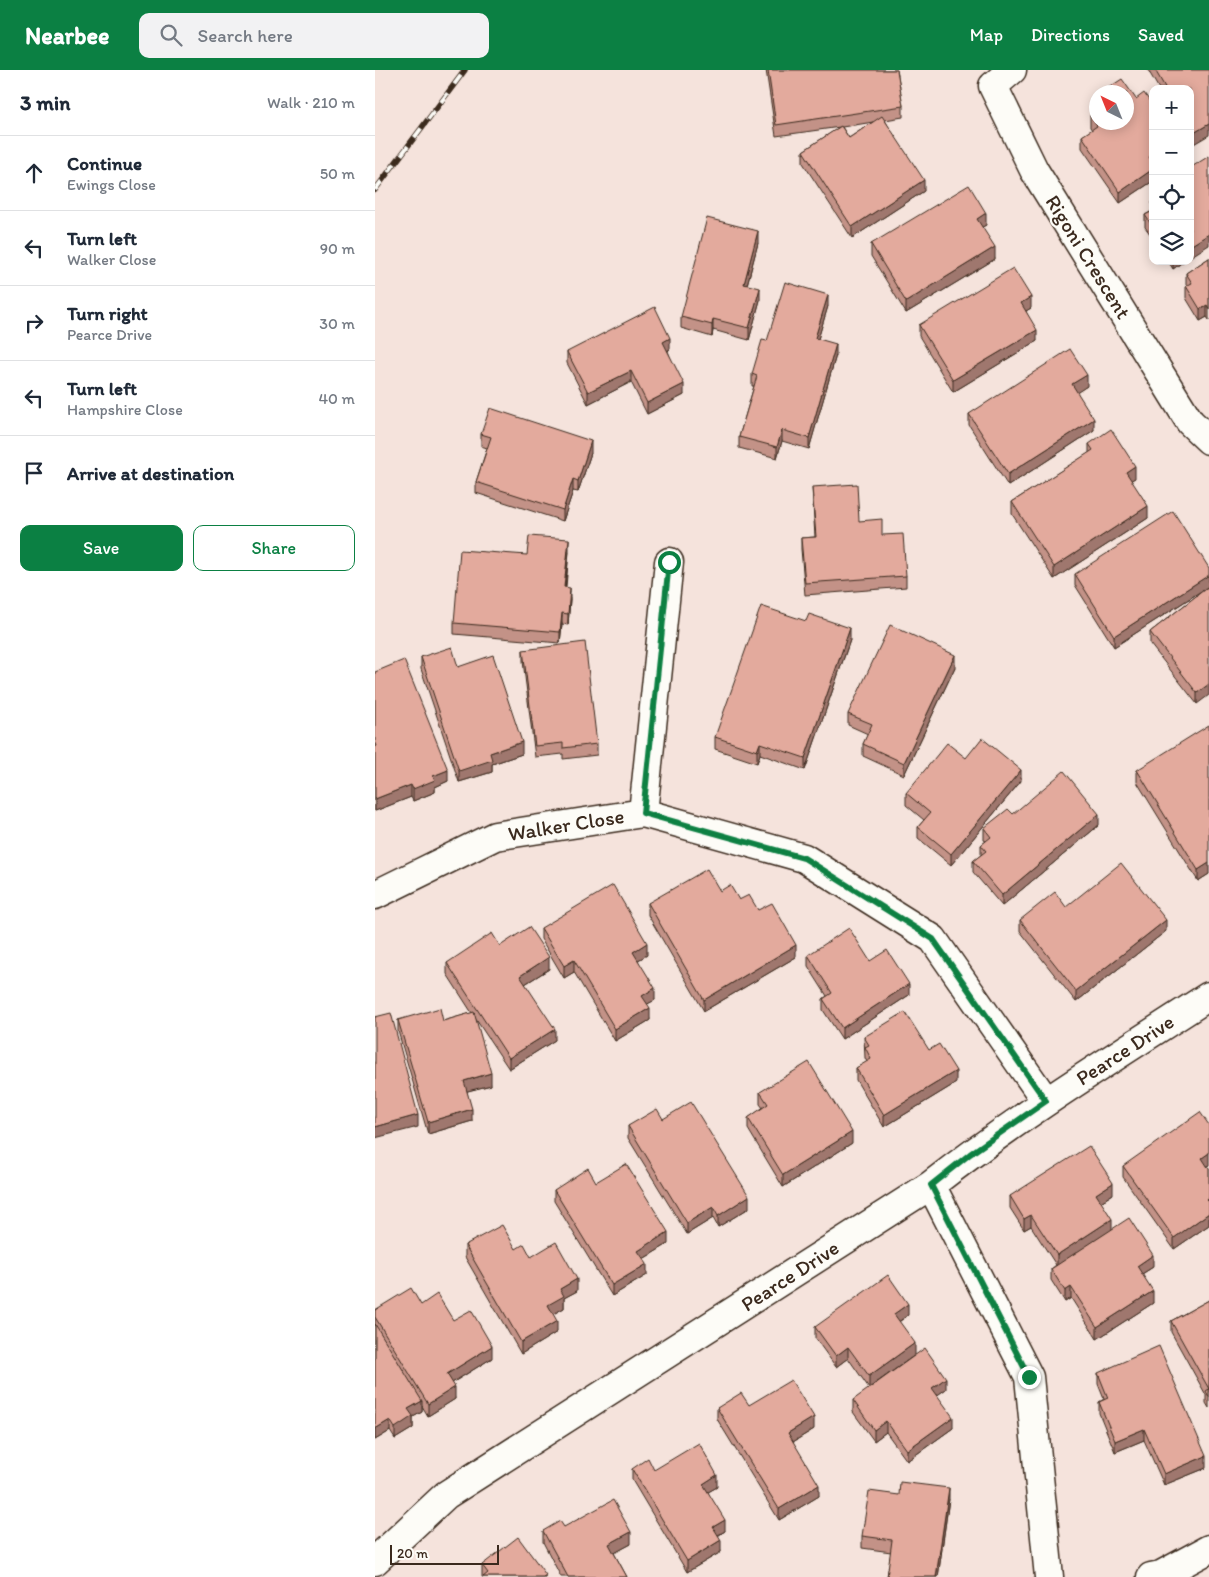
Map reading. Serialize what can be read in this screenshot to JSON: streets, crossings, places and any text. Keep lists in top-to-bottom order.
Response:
{
  "streets": {
    "street": ["Rigoni Crescent", "Walker Close", "Pearce Drive"]
  },
  "crossings": [
    ["Walker Close", "Pearce Drive"]
  ],
  "scale_bar": "20 m",
  "north": "top left",
  "page": {
    "header": "Nearbee",
    "search": "Search here",
    "nav": ["Map", "Directions", "Saved"],
    "heading": ["3 min", "Walk · 210 m"],
    "map_buttons": ["+", "−"],
    "list": [
      ["Continue", "Ewings Close", "50 m"],
      ["Turn left", "Walker Close", "90 m"],
      ["Turn right", "Pearce Drive", "30 m"],
      ["Turn left", "Hampshire Close", "40 m"],
      "Arrive at destination"
    ],
    "buttons": ["Save", "Share"],
    "scale": "20 m"
  }
}
